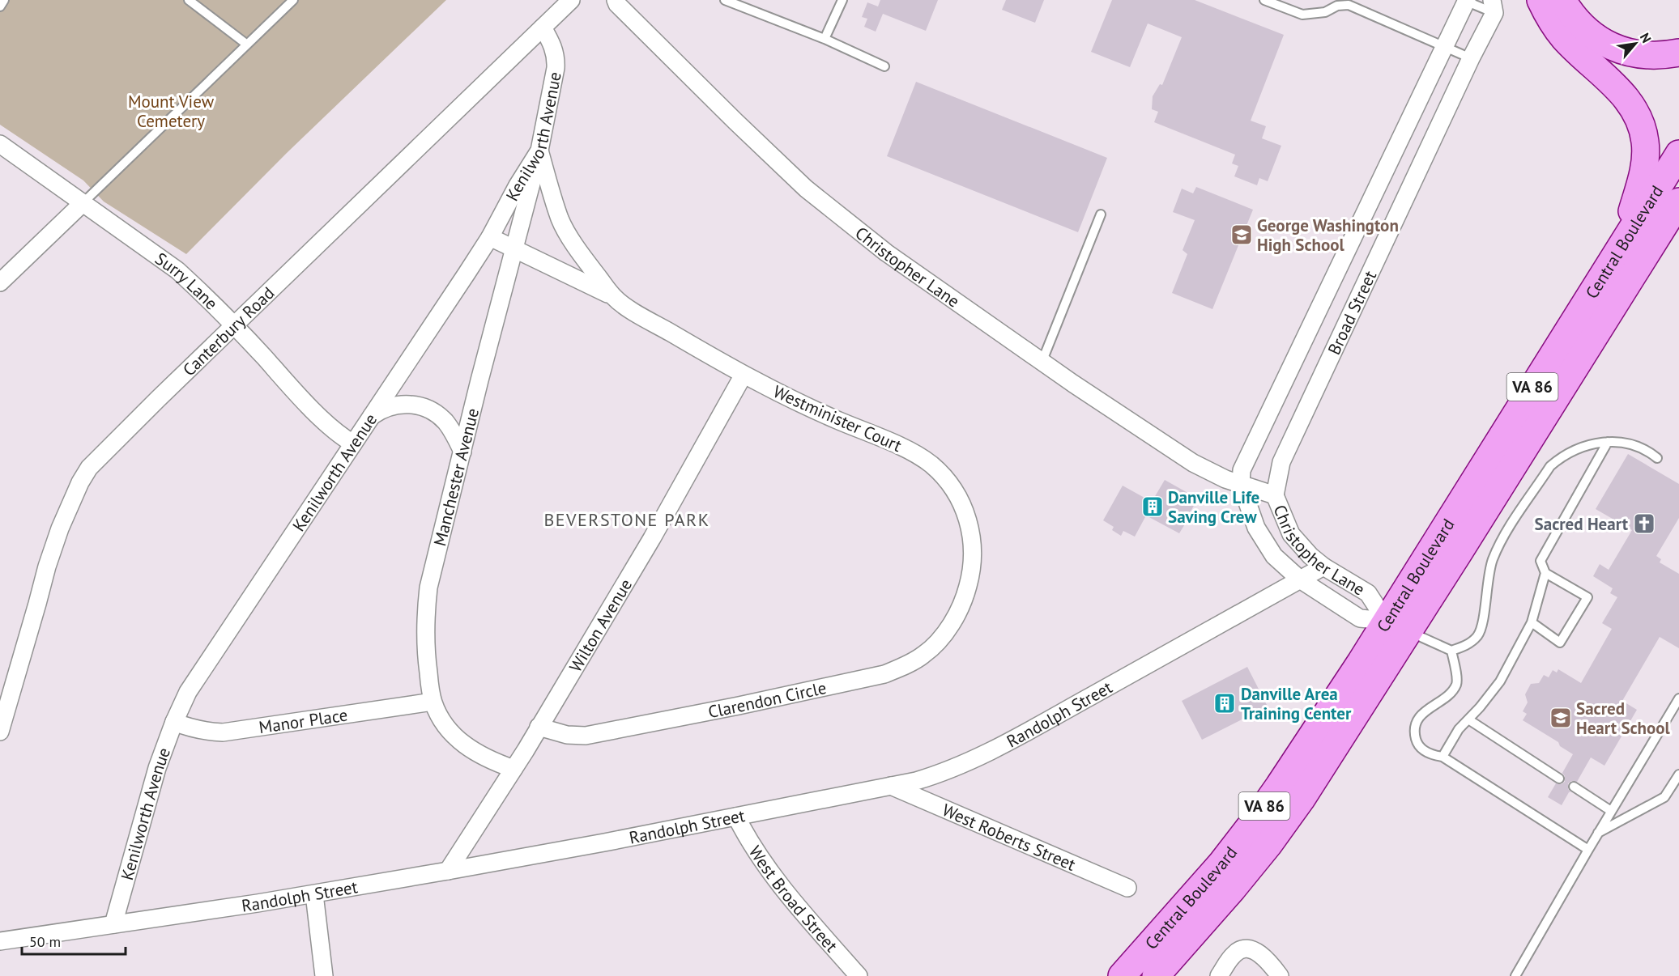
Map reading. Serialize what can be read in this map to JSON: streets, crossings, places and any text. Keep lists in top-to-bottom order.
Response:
{
  "streets": {
    "main road": ["Central Boulevard", "VA 86"],
    "street": [
      "Kenilworth Avenue",
      "Christopher Lane",
      "Surry Lane",
      "Broad Street",
      "Canterbury Road",
      "Westminister Court",
      "Manchester Avenue",
      "Wilton Avenue",
      "Clarendon Circle",
      "Randolph Street",
      "Manor Place",
      "West Roberts Street",
      "West Broad Street"
    ]
  },
  "crossings": [
    ["Kenilworth Avenue", "Surry Lane"],
    ["Kenilworth Avenue", "Canterbury Road"],
    ["Kenilworth Avenue", "Westminister Court"],
    ["Kenilworth Avenue", "Manchester Avenue"],
    ["Kenilworth Avenue", "Randolph Street"],
    ["Kenilworth Avenue", "Manor Place"],
    ["Central Boulevard", "Christopher Lane"],
    ["Christopher Lane", "Broad Street"],
    ["Christopher Lane", "Randolph Street"],
    ["Surry Lane", "Canterbury Road"],
    ["Westminister Court", "Manchester Avenue"],
    ["Westminister Court", "Wilton Avenue"],
    ["Westminister Court", "Clarendon Circle"],
    ["Manchester Avenue", "Wilton Avenue"],
    ["Manchester Avenue", "Manor Place"],
    ["Wilton Avenue", "Clarendon Circle"],
    ["Wilton Avenue", "Randolph Street"],
    ["Randolph Street", "West Roberts Street"],
    ["Randolph Street", "West Broad Street"]
  ],
  "districts": ["BEVERSTONE PARK"],
  "parks": ["Mount View Cemetery"],
  "places": {
    "school or university": ["George Washington High School", "Sacred Heart School"],
    "building": ["Danville Life Saving Crew", "Danville Area Training Center"],
    "church": ["Sacred Heart"]
  },
  "scale_bar": "50 m",
  "north": "top right"
}
